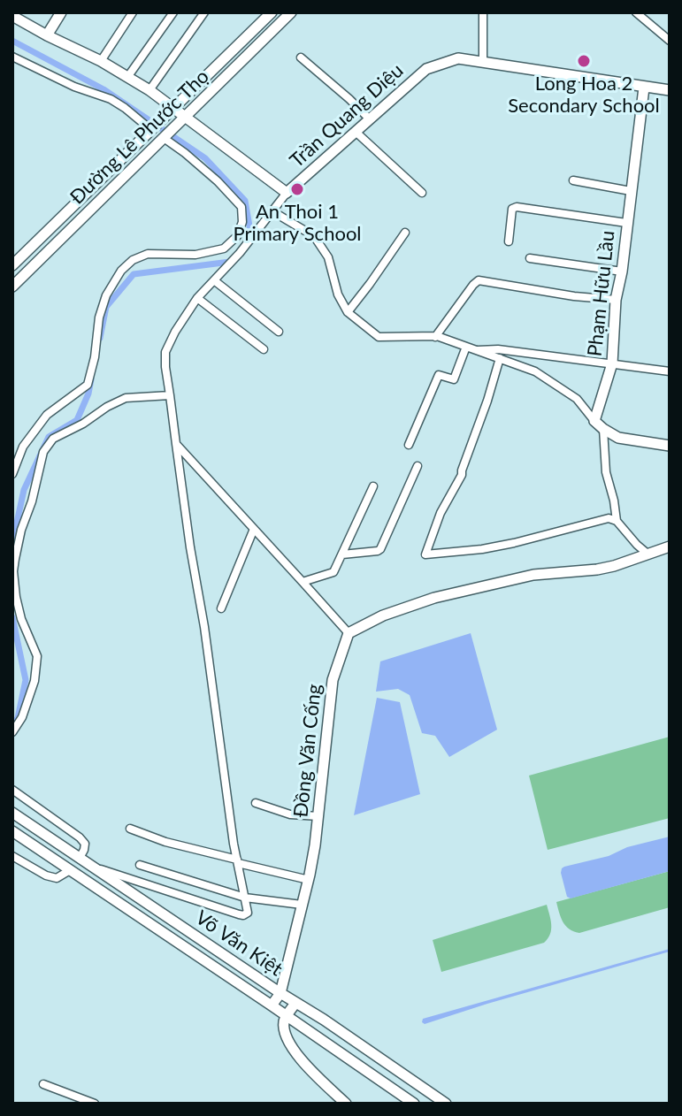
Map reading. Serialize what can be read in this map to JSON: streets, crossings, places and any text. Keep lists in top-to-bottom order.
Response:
{
  "streets": {
    "street": [
      "Trần Quang Diệu",
      "Đường Lê Phước Thọ",
      "Phạm Hữu Lầu",
      "Đồng Văn Cống",
      "Võ Văn Kiệt"
    ]
  },
  "crossings": [
    ["Trần Quang Diệu", "Đường Lê Phước Thọ"],
    ["Trần Quang Diệu", "Phạm Hữu Lầu"],
    ["Đồng Văn Cống", "Võ Văn Kiệt"]
  ],
  "places": ["Long Hoa 2 Secondary School", "An Thoi 1 Primary School"]
}
